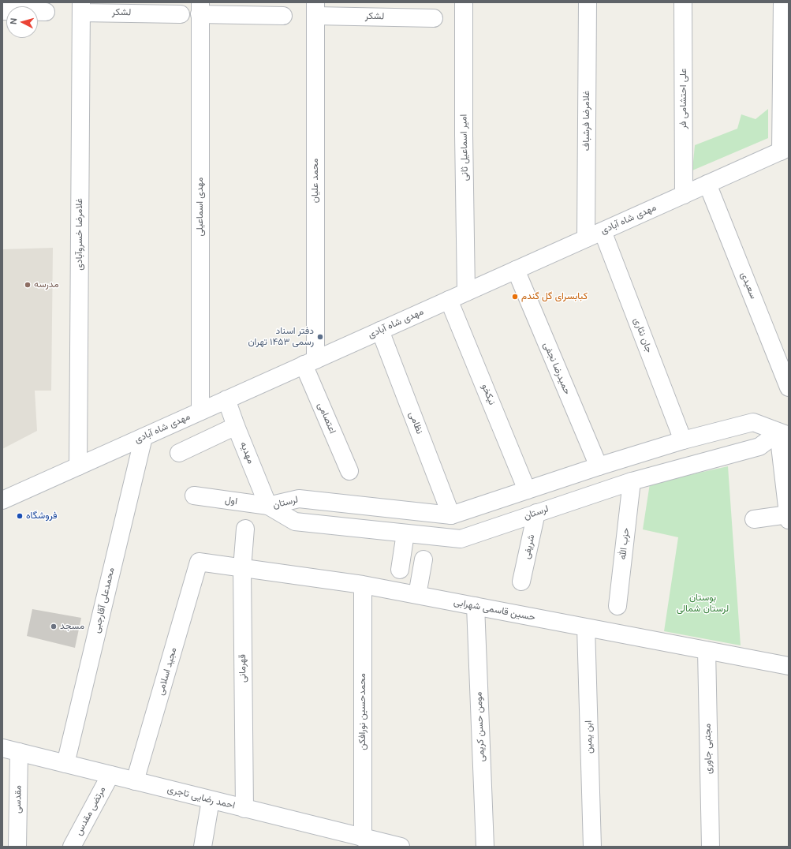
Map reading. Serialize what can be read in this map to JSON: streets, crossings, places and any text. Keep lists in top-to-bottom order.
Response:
{
  "streets": {
    "street": [
      "لشكر",
      "علی احتشامی فر",
      "غلامرضا فرشباف",
      "امیر اسماعیل ثانی",
      "محمد علیان",
      "مهدی اسماعیلی",
      "مهدی شاه آبادی",
      "غلامرضا خسروآبادی",
      "سعیدی",
      "جان نثاری",
      "حمیدرضا نجفی",
      "نیکخو",
      "اعتصامی",
      "نظامی",
      "مهدیه",
      "اول",
      "لرستان",
      "حزب الله",
      "شریفی",
      "محمدعلی آقارجبی",
      "حسین قاسمی شهرابی",
      "قهرمانی",
      "مجید اسلامی",
      "محمدحسین نورافکن",
      "مومن حسن کریمی",
      "ابن یمین",
      "مجتبی جاوری",
      "احمد رضایی تاجری",
      "مقدسی",
      "مرتضی مقدس"
    ]
  },
  "crossings": [
    ["لشكر", "محمد علیان"],
    ["لشكر", "غلامرضا خسروآبادی"],
    ["علی احتشامی فر", "مهدی شاه آبادی"],
    ["غلامرضا فرشباف", "مهدی شاه آبادی"],
    ["امیر اسماعیل ثانی", "مهدی شاه آبادی"],
    ["محمد علیان", "مهدی شاه آبادی"],
    ["محمد علیان", "اعتصامی"],
    ["مهدی اسماعیلی", "مهدی شاه آبادی"],
    ["مهدی شاه آبادی", "غلامرضا خسروآبادی"],
    ["مهدی شاه آبادی", "سعیدی"],
    ["مهدی شاه آبادی", "جان نثاری"],
    ["مهدی شاه آبادی", "حمیدرضا نجفی"],
    ["مهدی شاه آبادی", "نیکخو"],
    ["مهدی شاه آبادی", "اعتصامی"],
    ["مهدی شاه آبادی", "نظامی"],
    ["مهدی شاه آبادی", "مهدیه"],
    ["مهدی شاه آبادی", "محمدعلی آقارجبی"],
    ["جان نثاری", "لرستان"],
    ["حمیدرضا نجفی", "لرستان"],
    ["نیکخو", "لرستان"],
    ["نظامی", "لرستان"],
    ["مهدیه", "اول"],
    ["مهدیه", "لرستان"],
    ["اول", "لرستان"],
    ["لرستان", "حزب الله"],
    ["لرستان", "شریفی"],
    ["محمدعلی آقارجبی", "احمد رضایی تاجری"],
    ["حسین قاسمی شهرابی", "قهرمانی"],
    ["حسین قاسمی شهرابی", "مجید اسلامی"],
    ["حسین قاسمی شهرابی", "محمدحسین نورافکن"],
    ["حسین قاسمی شهرابی", "مومن حسن کریمی"],
    ["حسین قاسمی شهرابی", "ابن یمین"],
    ["حسین قاسمی شهرابی", "مجتبی جاوری"],
    ["قهرمانی", "احمد رضایی تاجری"],
    ["مجید اسلامی", "احمد رضایی تاجری"],
    ["محمدحسین نورافکن", "احمد رضایی تاجری"],
    ["احمد رضایی تاجری", "مقدسی"],
    ["احمد رضایی تاجری", "مرتضی مقدس"]
  ],
  "parks": ["بوستان لرستان شمالی"],
  "places": [
    "مدرسه",
    "کبابسرای گل گندم",
    "دفتر اسناد رسمی ۱۴۵۳ تهران",
    "فروشگاه",
    "مسجد"
  ],
  "north": "left"
}
